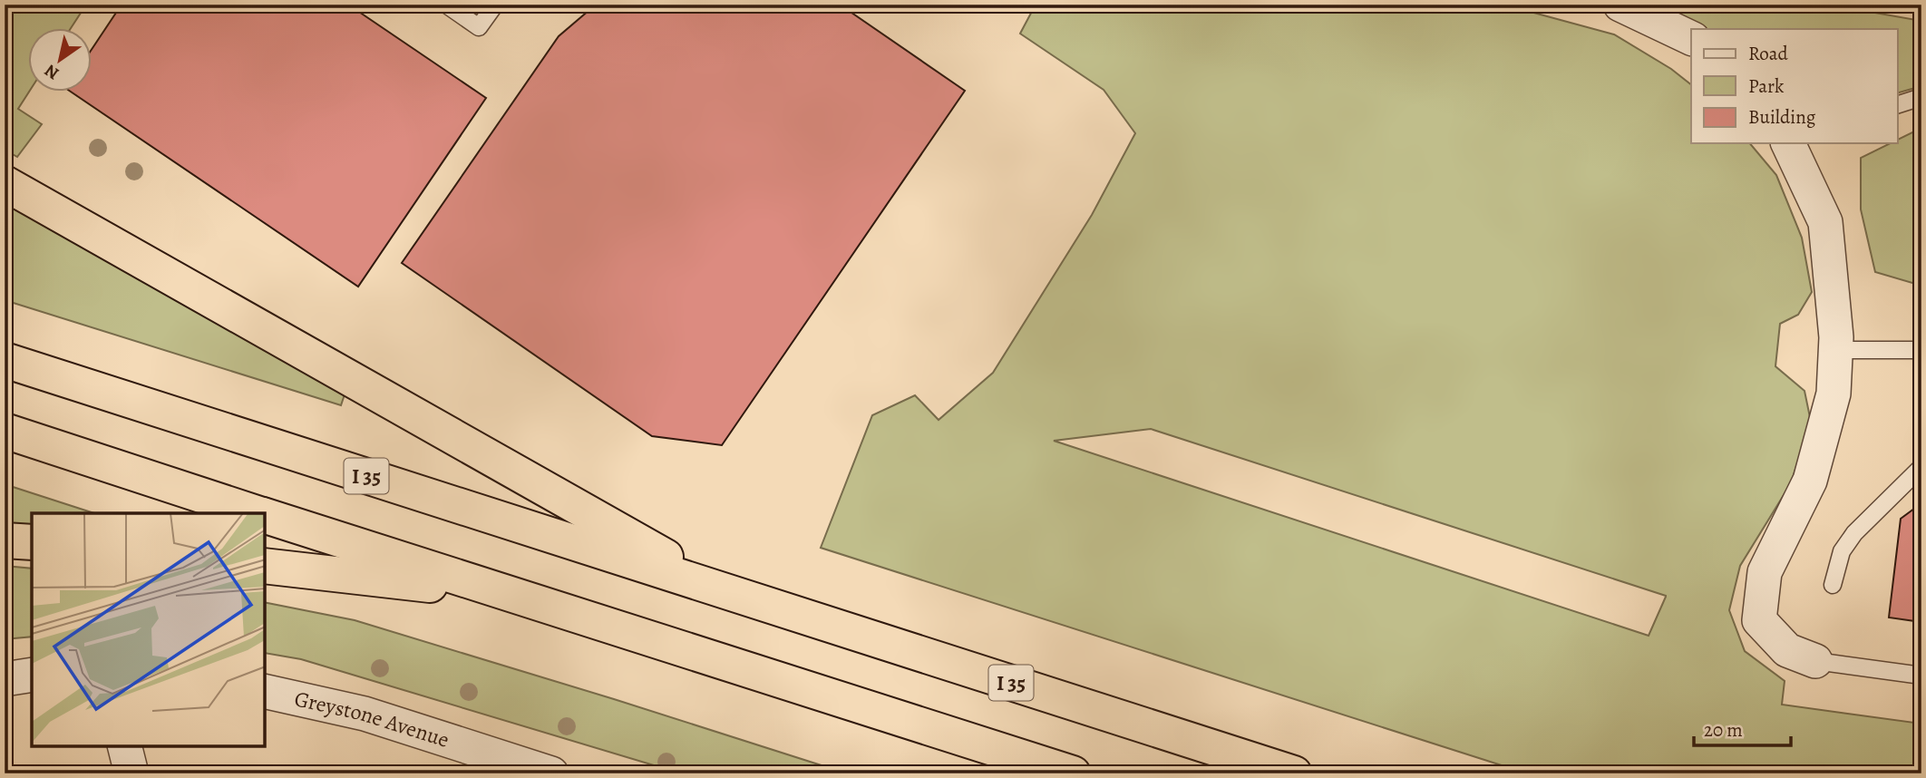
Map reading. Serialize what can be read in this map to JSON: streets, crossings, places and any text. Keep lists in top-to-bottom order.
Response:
{
  "streets": {
    "highway": ["I 35"],
    "street": ["Greystone Avenue"]
  },
  "legend": ["Road", "Park", "Building"],
  "scale_bar": "20 m",
  "north": "bottom left"
}
